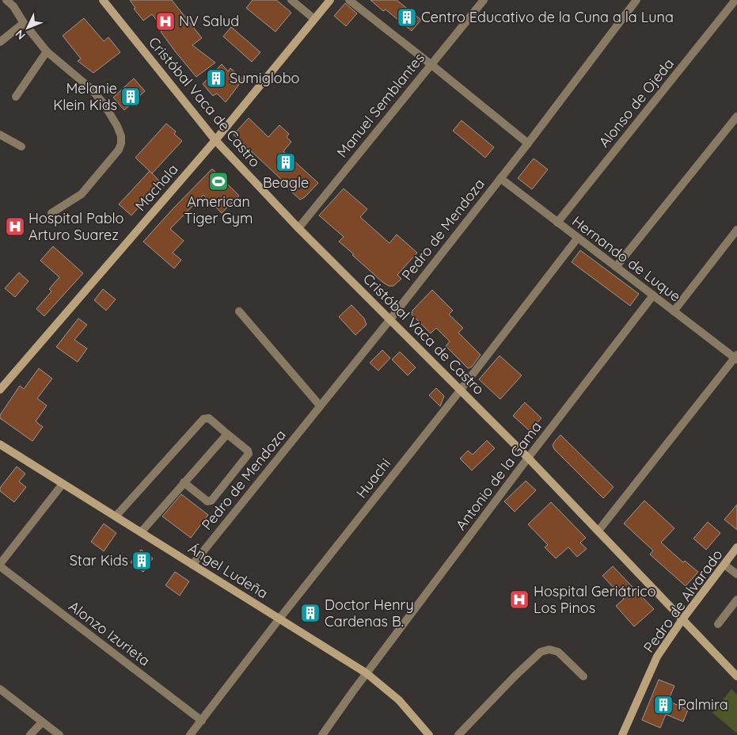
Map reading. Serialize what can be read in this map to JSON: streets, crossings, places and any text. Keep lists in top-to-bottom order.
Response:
{
  "streets": {
    "main road": [
      "Cristóbal Vaca de Castro",
      "Machala",
      "Ángel Ludeña",
      "Pedro de Alvarado"
    ],
    "street": [
      "Alonso de Ojeda",
      "Manuel Semblantes",
      "Pedro de Mendoza",
      "Hernando de Luque",
      "Antonio de la Gama",
      "Huachi",
      "Alonzo Izurieta"
    ]
  },
  "crossings": [
    ["Cristóbal Vaca de Castro", "Manuel Semblantes"],
    ["Cristóbal Vaca de Castro", "Machala"],
    ["Cristóbal Vaca de Castro", "Pedro de Mendoza"],
    ["Cristóbal Vaca de Castro", "Antonio de la Gama"],
    ["Cristóbal Vaca de Castro", "Huachi"],
    ["Cristóbal Vaca de Castro", "Pedro de Alvarado"],
    ["Alonso de Ojeda", "Hernando de Luque"],
    ["Pedro de Mendoza", "Hernando de Luque"],
    ["Pedro de Mendoza", "Ángel Ludeña"],
    ["Hernando de Luque", "Antonio de la Gama"],
    ["Hernando de Luque", "Huachi"],
    ["Antonio de la Gama", "Ángel Ludeña"],
    ["Huachi", "Ángel Ludeña"],
    ["Huachi", "Alonzo Izurieta"]
  ],
  "places": {
    "building": [
      "Centro Educativo de la Cuna a la Luna",
      "Sumiglobo",
      "Melanie Klein Kids",
      "Beagle",
      "Star Kids",
      "Doctor Henry Cardenas B.",
      "Palmira"
    ],
    "hospital": ["NV Salud", "Hospital Pablo Arturo Suarez", "Hospital Geriátrico Los Pinos"],
    "sports": ["American Tiger Gym"]
  },
  "north": "bottom left"
}
